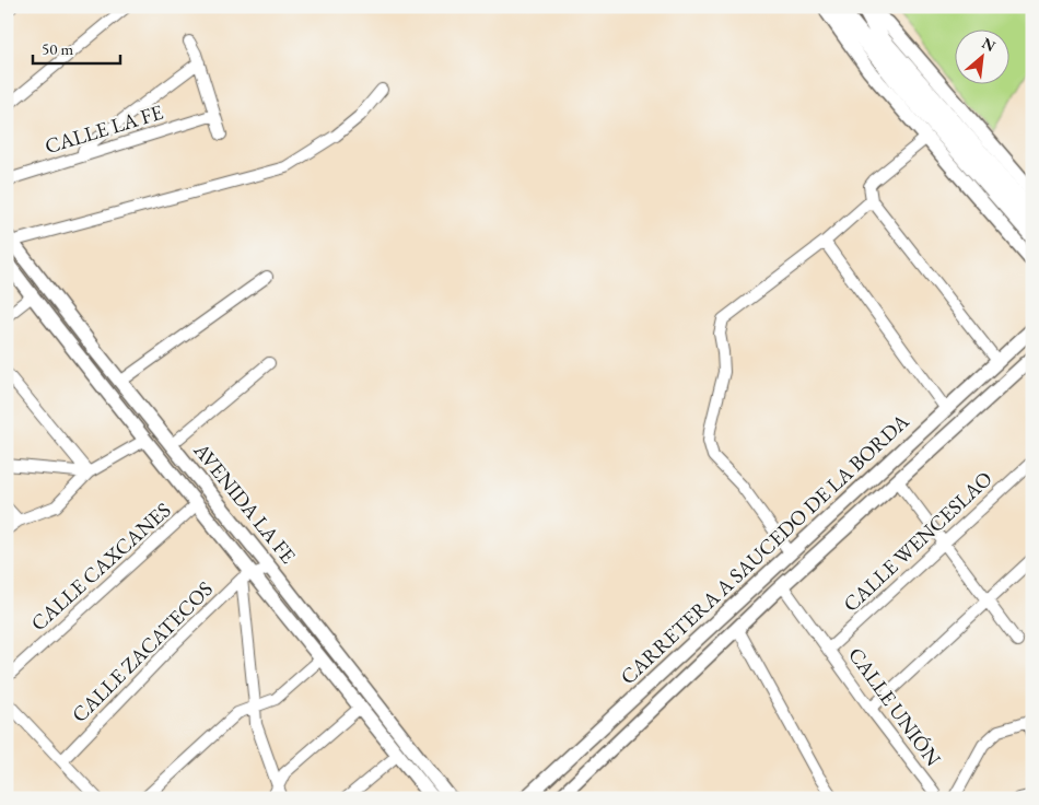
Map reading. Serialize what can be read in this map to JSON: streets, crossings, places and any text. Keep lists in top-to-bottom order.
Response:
{
  "streets": {
    "street": [
      "CALLE LA FE",
      "AVENIDA LA FE",
      "CALLE WENCESLAO",
      "CARRETERA A SAUCEDO DE LA BORDA",
      "CALLE CAXCANES",
      "CALLE ZACATECOS",
      "CALLE UNIÓN"
    ]
  },
  "crossings": [
    ["AVENIDA LA FE", "CALLE CAXCANES"],
    ["AVENIDA LA FE", "CALLE ZACATECOS"],
    ["CALLE WENCESLAO", "CALLE UNIÓN"],
    ["CARRETERA A SAUCEDO DE LA BORDA", "CALLE UNIÓN"]
  ],
  "scale_bar": "50 m",
  "north": "top right"
}
